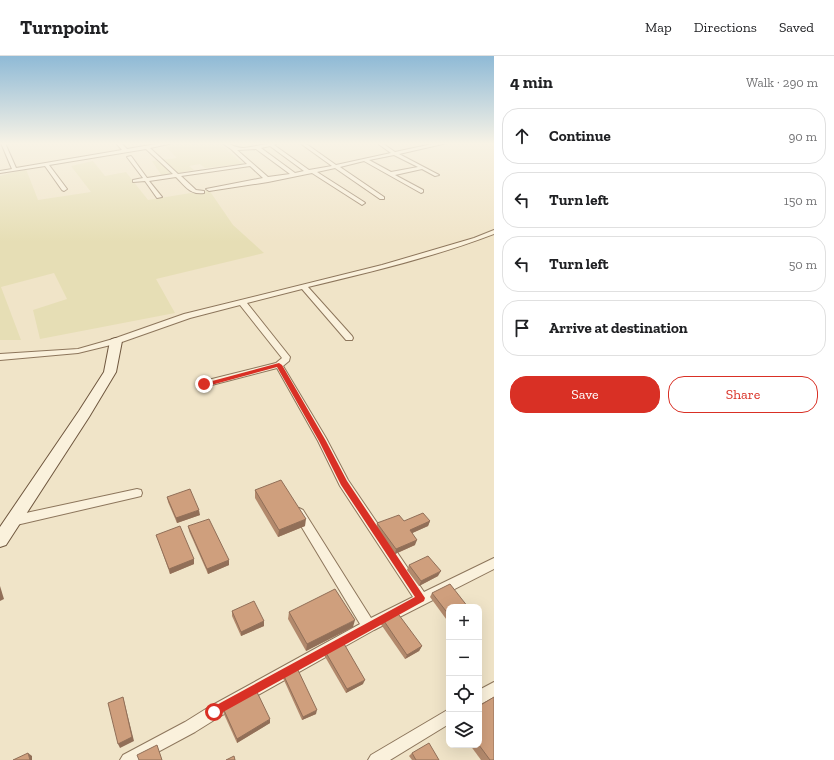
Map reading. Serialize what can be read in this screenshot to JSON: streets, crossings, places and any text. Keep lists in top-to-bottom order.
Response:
{
  "page": {
    "header": "Turnpoint",
    "nav": ["Map", "Directions", "Saved"],
    "heading": ["4 min", "Walk · 290 m"],
    "list": [
      ["Continue", "90 m"],
      ["Turn left", "150 m"],
      ["Turn left", "50 m"],
      "Arrive at destination"
    ],
    "buttons": ["Save", "Share"],
    "map_buttons": ["+", "−"]
  }
}
